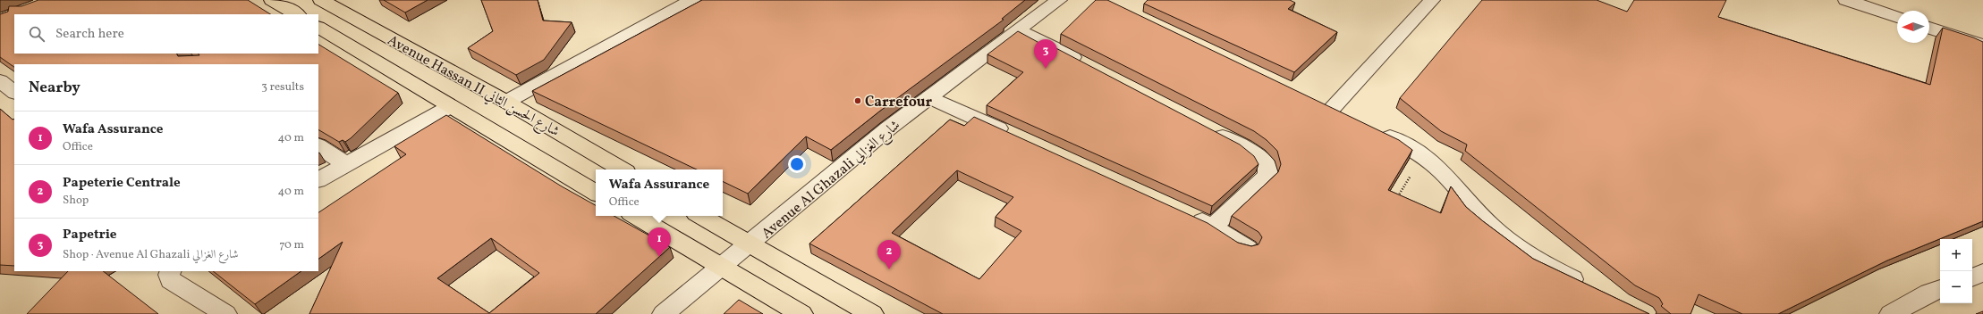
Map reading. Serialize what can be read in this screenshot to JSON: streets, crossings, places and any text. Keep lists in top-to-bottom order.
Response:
{
  "streets": {
    "main road": ["Avenue Hassan II شارع الحسن الثاني"],
    "street": ["Avenue Al Ghazali شارع الغزالي"]
  },
  "places": ["Carrefour"],
  "north": "left",
  "page": {
    "search": "Search here",
    "pins": ["3", "1", "2"],
    "heading": ["Nearby", "3 results"],
    "list": [
      {
        "mark": "1",
        "name": "Wafa Assurance",
        "note": "Office",
        "value": "40 m"
      },
      {
        "mark": "2",
        "name": "Papeterie Centrale",
        "note": "Shop",
        "value": "40 m"
      },
      {
        "mark": "3",
        "name": "Papetrie",
        "note": "Shop · Avenue Al Ghazali شارع الغزالي",
        "value": "70 m"
      }
    ],
    "popup": ["Wafa Assurance", "Office"],
    "map_buttons": ["+", "−"]
  }
}
